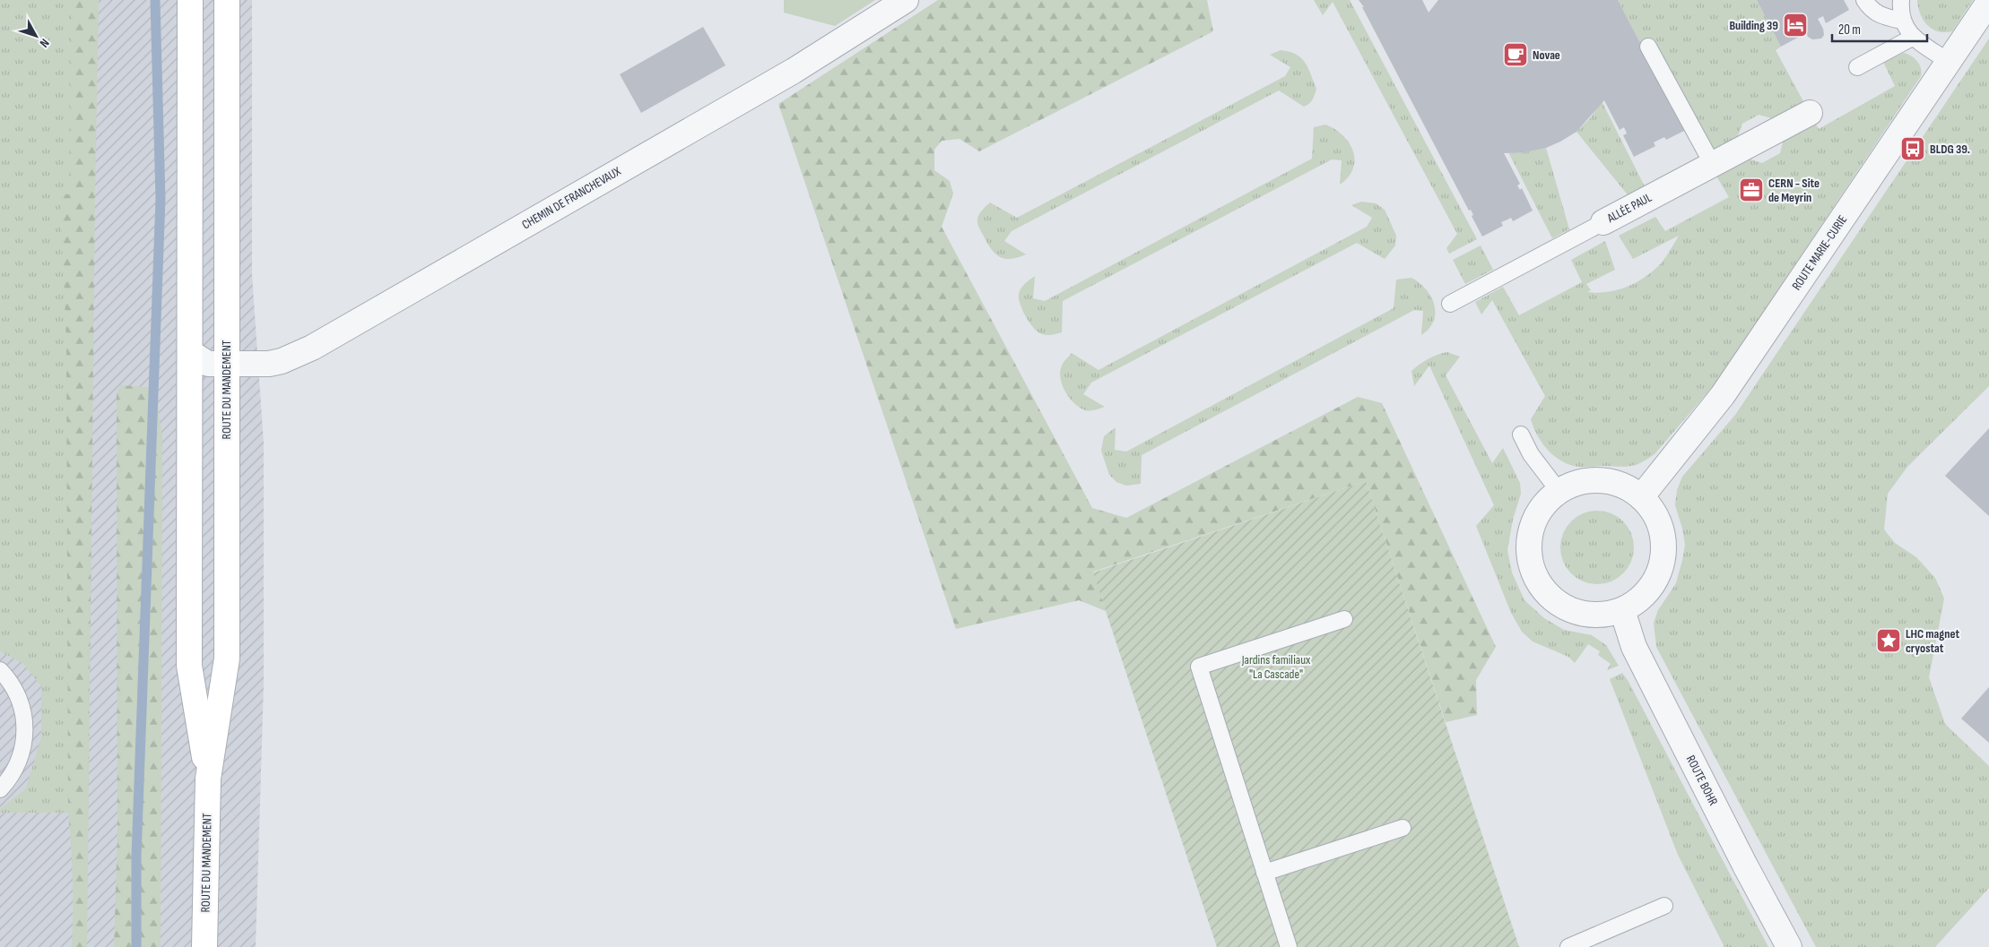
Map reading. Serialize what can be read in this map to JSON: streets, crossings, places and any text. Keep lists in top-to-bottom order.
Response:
{
  "streets": {
    "main road": ["ROUTE DU MANDEMENT"],
    "street": [
      "CHEMIN DE FRANCHEVAUX",
      "ALLÉE PAUL",
      "ROUTE MARIE-CURIE",
      "ROUTE BOHR"
    ]
  },
  "crossings": [
    ["CHEMIN DE FRANCHEVAUX", "ROUTE DU MANDEMENT"],
    ["ROUTE MARIE-CURIE", "ROUTE BOHR"]
  ],
  "parks": ["Jardins familiaux \"La Cascade\""],
  "places": {
    "hotel": ["Building 39"],
    "cafe": ["Novae"],
    "bus stop": ["BLDG 39."],
    "office": ["CERN - Site de Meyrin"],
    "place": ["LHC magnet cryostat"]
  },
  "scale_bar": "20 m",
  "north": "bottom right"
}
